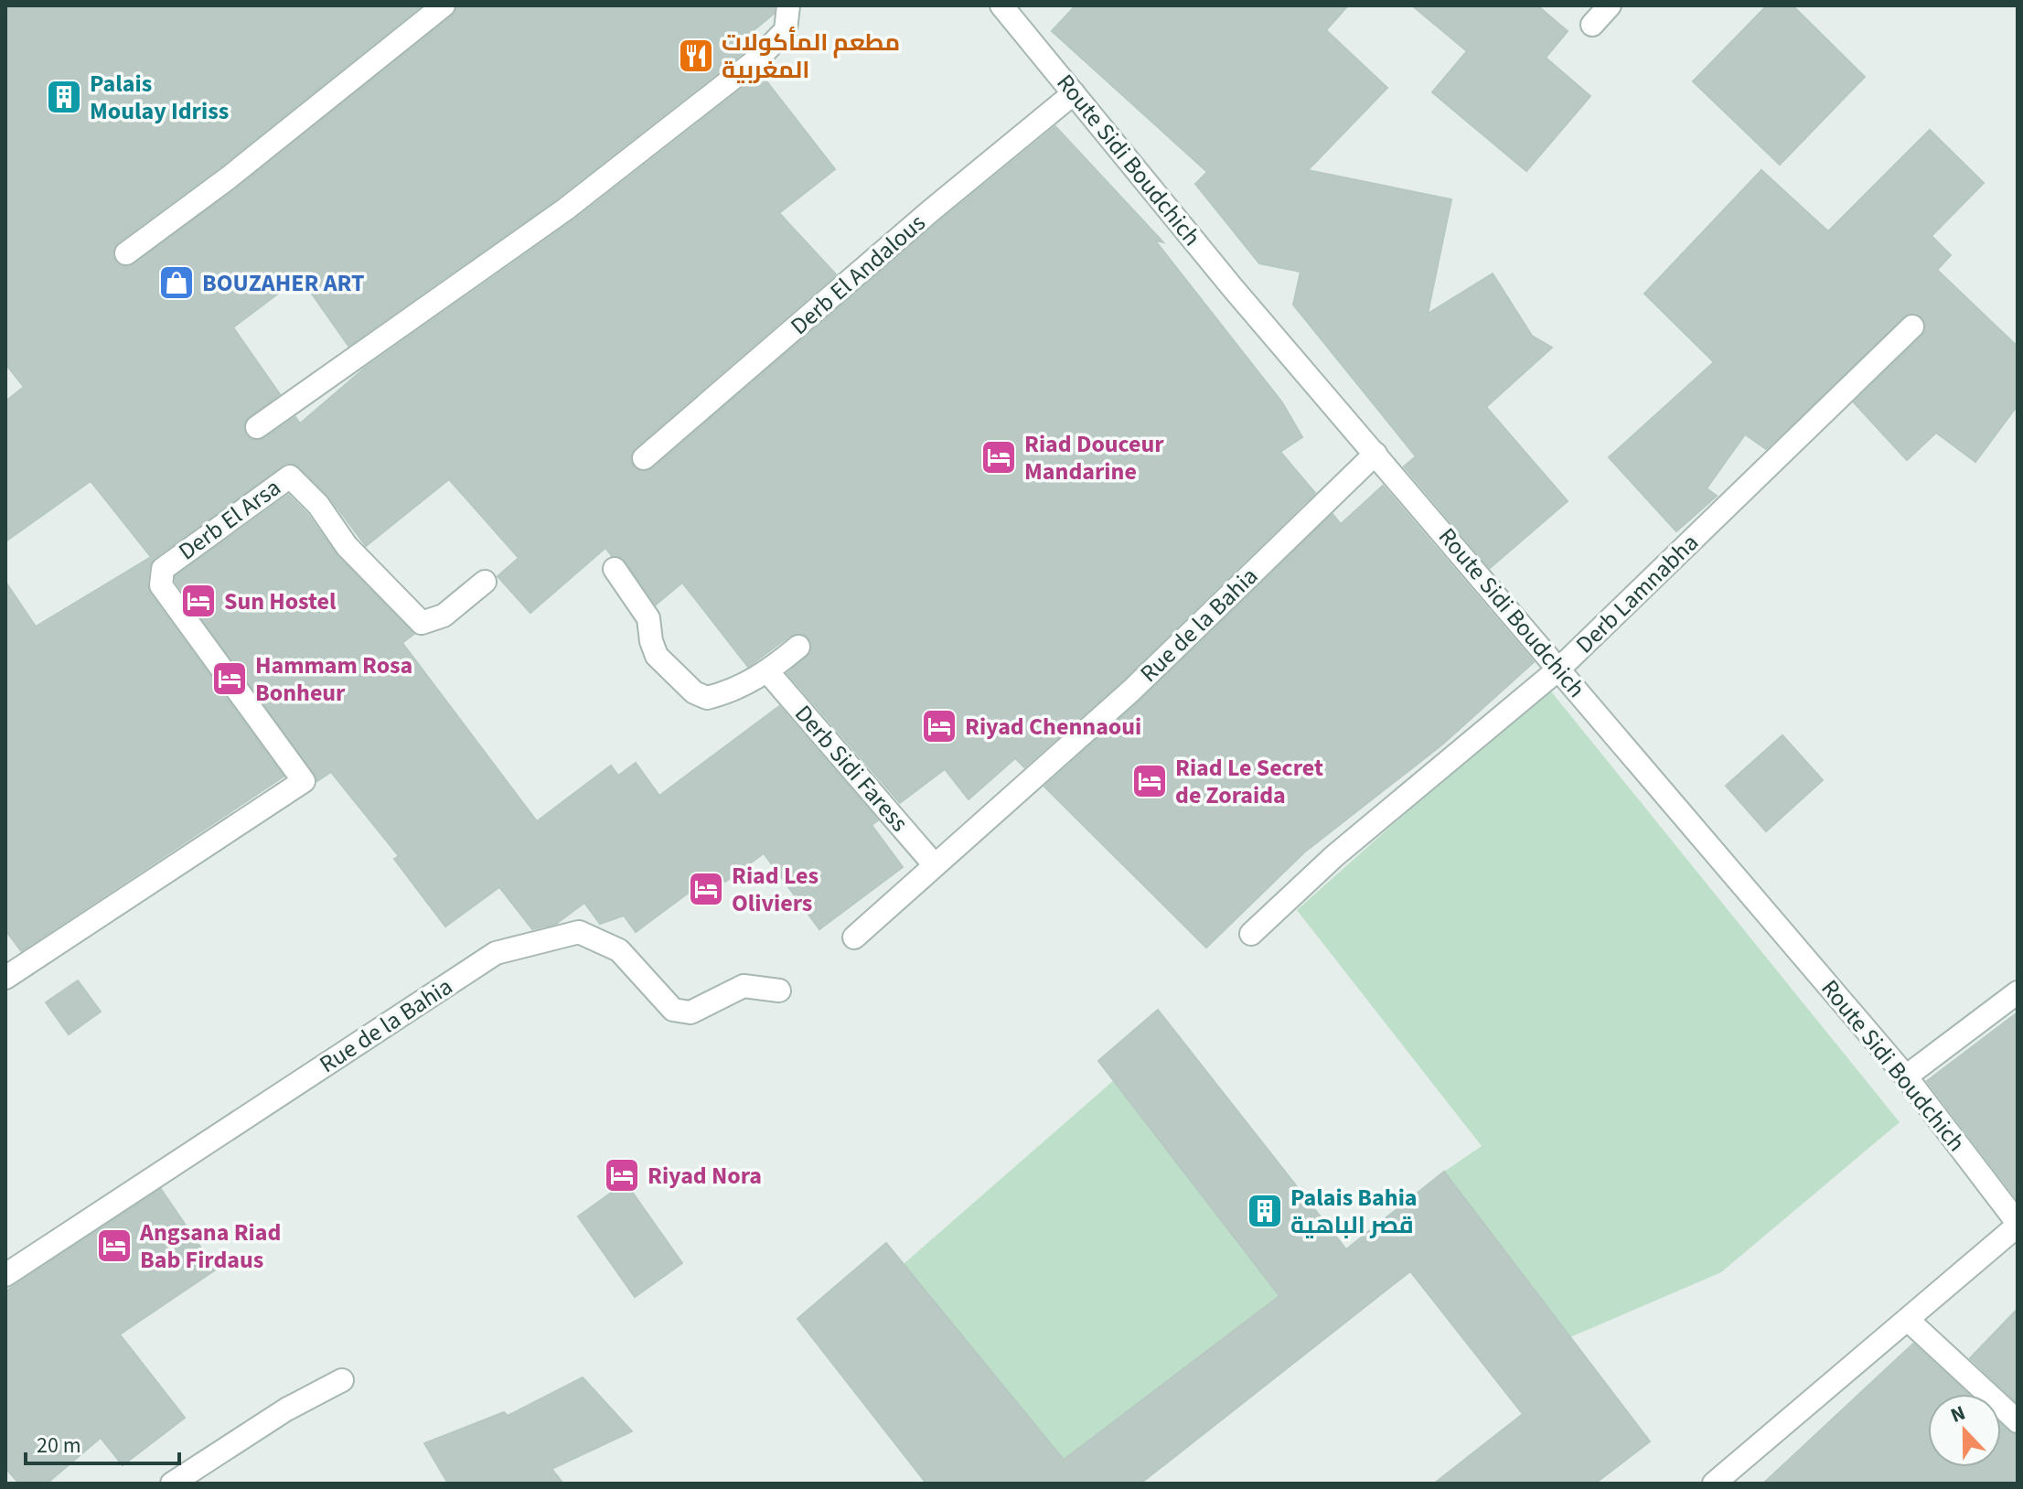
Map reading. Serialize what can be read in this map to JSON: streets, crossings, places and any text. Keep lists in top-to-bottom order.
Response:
{
  "streets": {
    "street": [
      "Route Sidi Boudchich",
      "Derb El Andalous",
      "Derb El Arsa",
      "Derb Lamnabha",
      "Rue de la Bahia",
      "Derb Sidi Faress"
    ]
  },
  "crossings": [
    ["Route Sidi Boudchich", "Derb El Andalous"],
    ["Route Sidi Boudchich", "Derb Lamnabha"],
    ["Route Sidi Boudchich", "Rue de la Bahia"],
    ["Rue de la Bahia", "Derb Sidi Faress"]
  ],
  "places": {
    "restaurant": ["مطعم المأكولات المغربية"],
    "building": ["Palais Moulay Idriss", "Palais Bahia قصر الباهية"],
    "shop": ["BOUZAHER ART"],
    "hotel": [
      "Riad Douceur Mandarine",
      "Sun Hostel",
      "Hammam Rosa Bonheur",
      "Riyad Chennaoui",
      "Riad Le Secret de Zoraida",
      "Riad Les Oliviers",
      "Riyad Nora",
      "Angsana Riad Bab Firdaus"
    ]
  },
  "scale_bar": "20 m",
  "north": "top"
}
